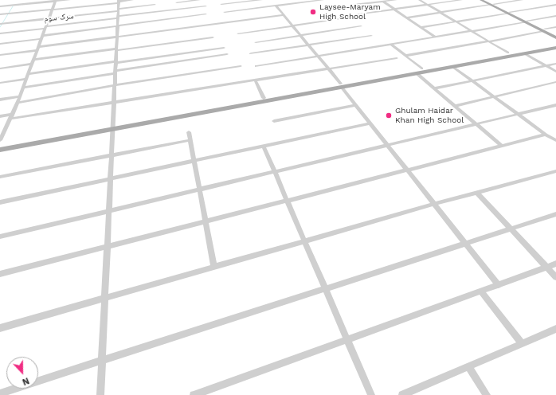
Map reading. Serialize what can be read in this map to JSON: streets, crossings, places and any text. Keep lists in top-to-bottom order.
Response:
{
  "streets": {
    "street": ["سرک سوم"]
  },
  "places": ["Laysee-Maryam High School", "Ghulam Haidar Khan High School"],
  "north": "bottom"
}
